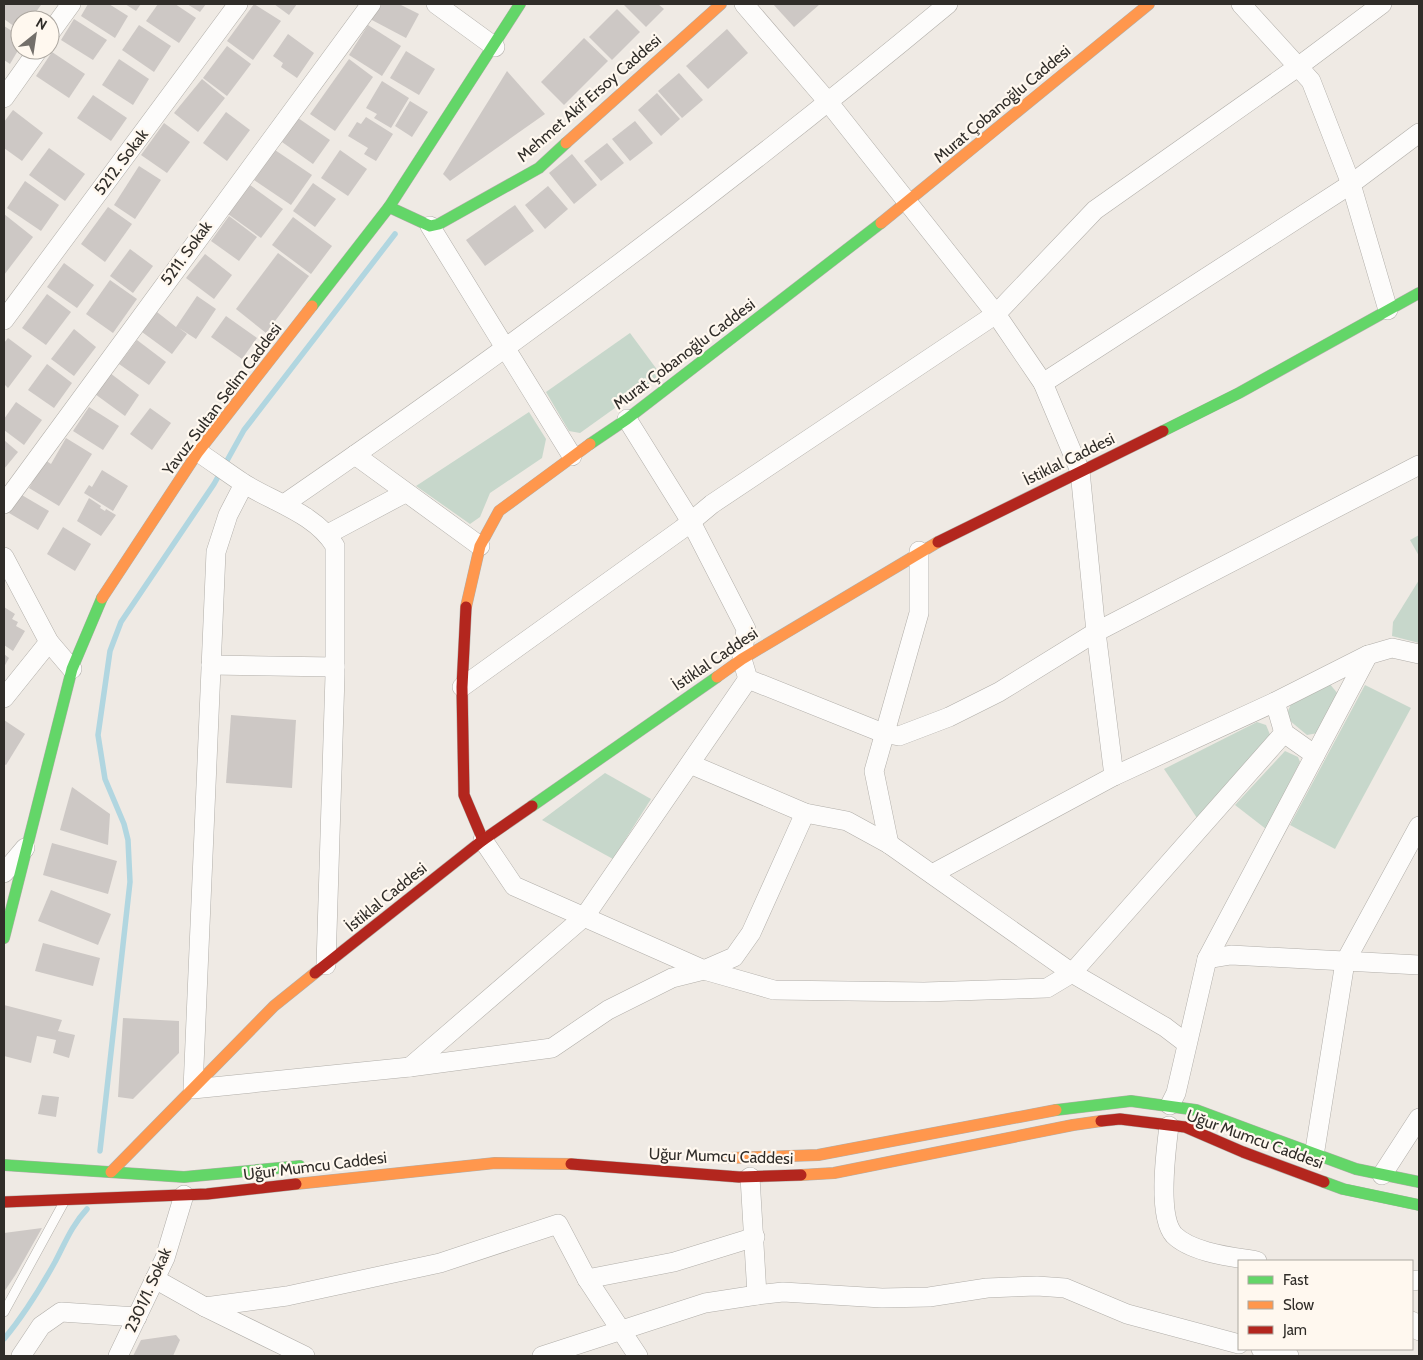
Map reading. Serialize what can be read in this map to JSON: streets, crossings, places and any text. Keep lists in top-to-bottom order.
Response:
{
  "streets": {
    "street": [
      "Mehmet Akif Ersoy Caddesi",
      "Murat Çobanoğlu Caddesi",
      "5212. Sokak",
      "5211. Sokak",
      "Yavuz Sultan Selim Caddesi",
      "İstiklal Caddesi",
      "Uğur Mumcu Caddesi",
      "2301/1. Sokak"
    ]
  },
  "crossings": [
    ["Murat Çobanoğlu Caddesi", "İstiklal Caddesi"],
    ["İstiklal Caddesi", "Uğur Mumcu Caddesi"],
    ["Uğur Mumcu Caddesi", "2301/1. Sokak"]
  ],
  "legend": ["Fast", "Slow", "Jam"],
  "north": "top right"
}
